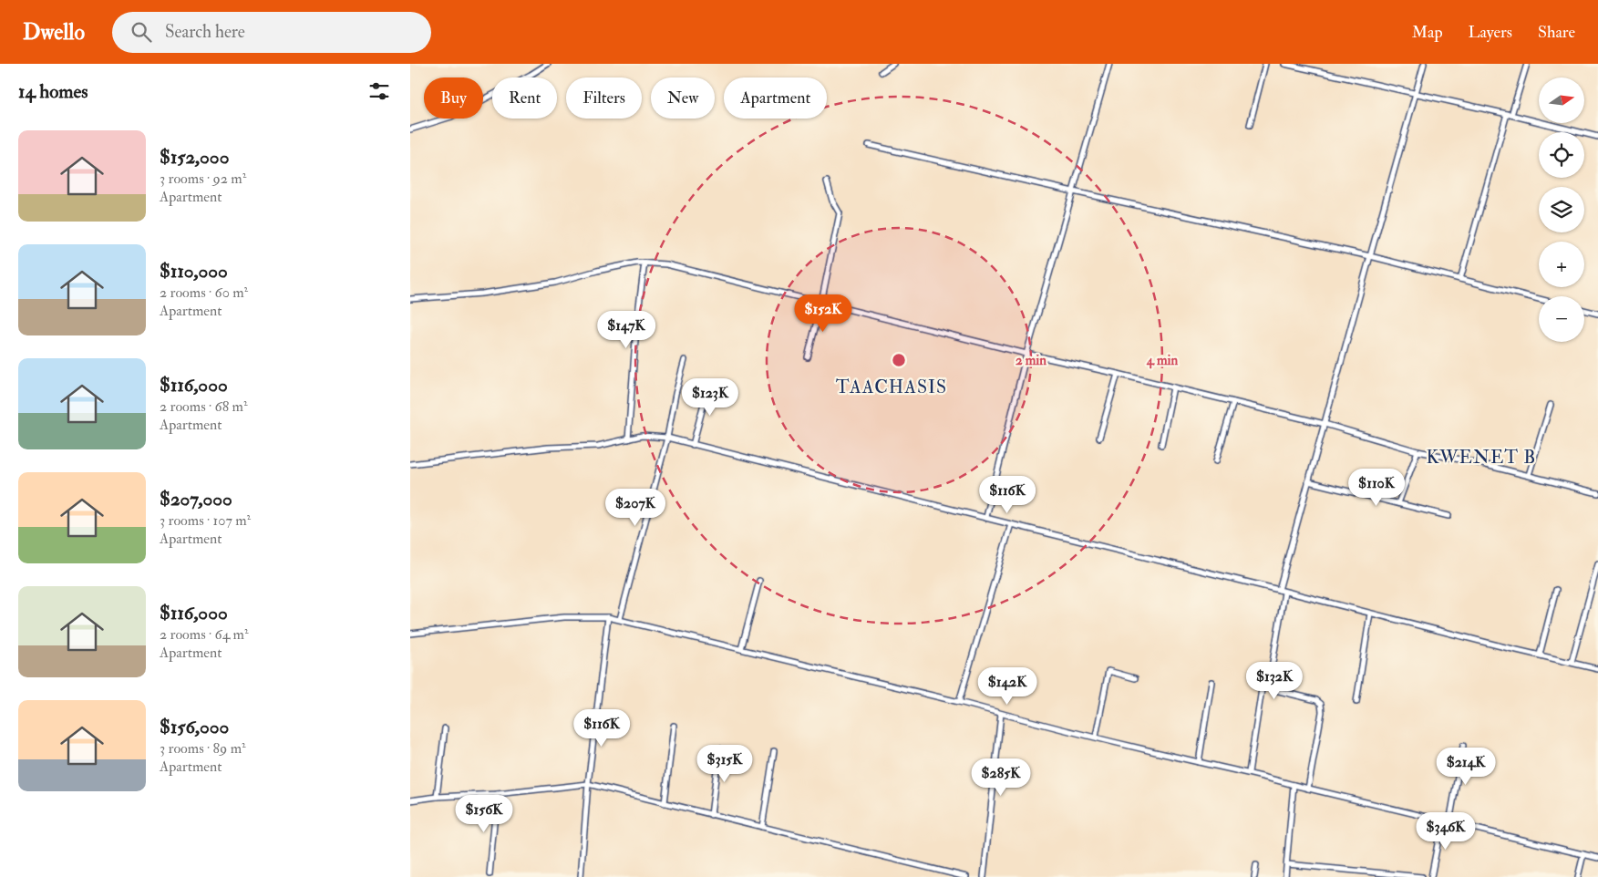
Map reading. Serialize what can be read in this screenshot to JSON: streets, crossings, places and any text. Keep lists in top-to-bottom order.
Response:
{
  "districts": ["TAACHASIS", "KWENET B"],
  "north": "right",
  "page": {
    "header": "Dwello",
    "search": "Search here",
    "nav": ["Map", "Layers", "Share"],
    "heading": "14 homes",
    "map_buttons": ["+", "−"],
    "chip": [
      "Buy",
      "Rent",
      "Filters",
      "New",
      "Apartment"
    ],
    "list": [
      {
        "name": "$152,000",
        "note": "3 rooms · 92 m² · Apartment"
      },
      {
        "name": "$110,000",
        "note": "2 rooms · 60 m² · Apartment"
      },
      {
        "name": "$116,000",
        "note": "2 rooms · 68 m² · Apartment"
      },
      {
        "name": "$207,000",
        "note": "3 rooms · 107 m² · Apartment"
      },
      {
        "name": "$116,000",
        "note": "2 rooms · 64 m² · Apartment"
      },
      {
        "name": "$156,000",
        "note": "3 rooms · 89 m² · Apartment"
      }
    ],
    "price": [
      "$152K",
      "$147K",
      "$123K",
      "$110K",
      "$116K",
      "$207K",
      "$132K",
      "$142K",
      "$116K",
      "$315K",
      "$214K",
      "$285K",
      "$156K",
      "$346K"
    ]
  },
  "rings": ["2 min", "4 min"]
}
